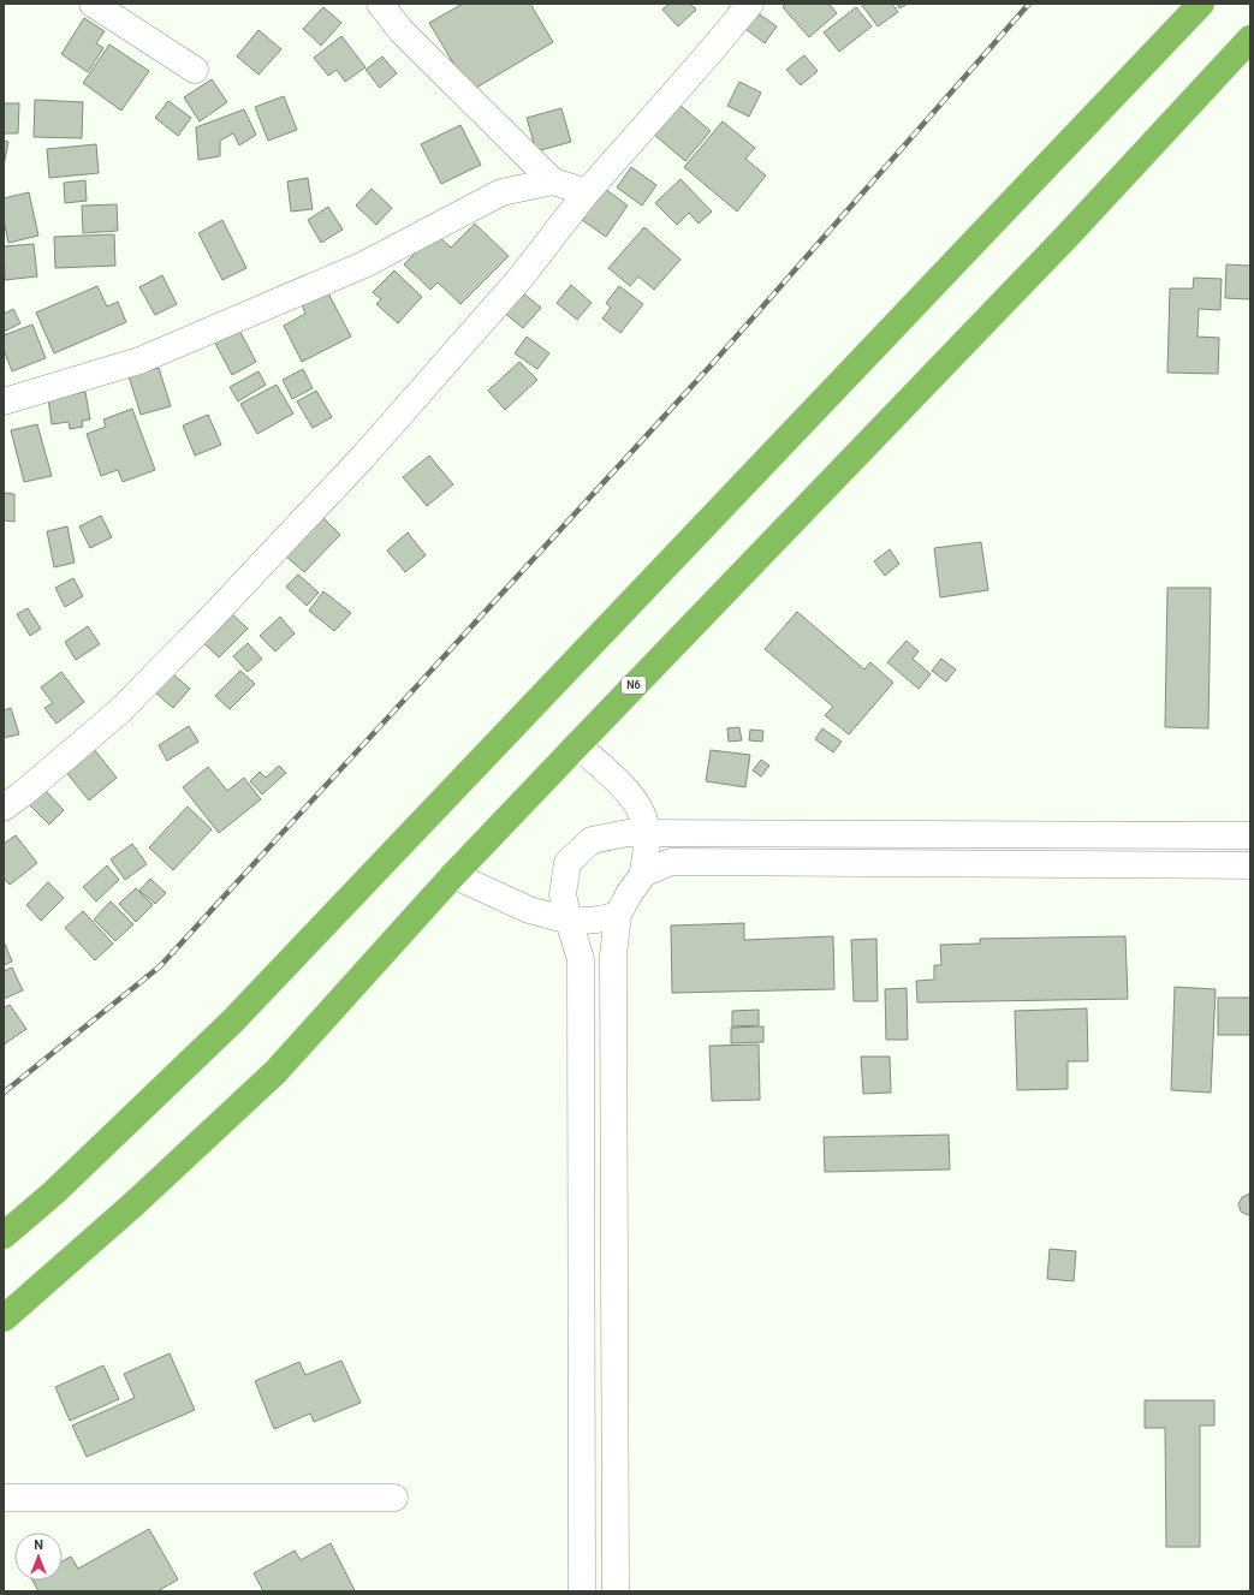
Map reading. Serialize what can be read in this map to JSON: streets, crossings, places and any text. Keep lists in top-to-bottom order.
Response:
{
  "streets": {
    "highway": ["N6"]
  },
  "north": "top"
}
